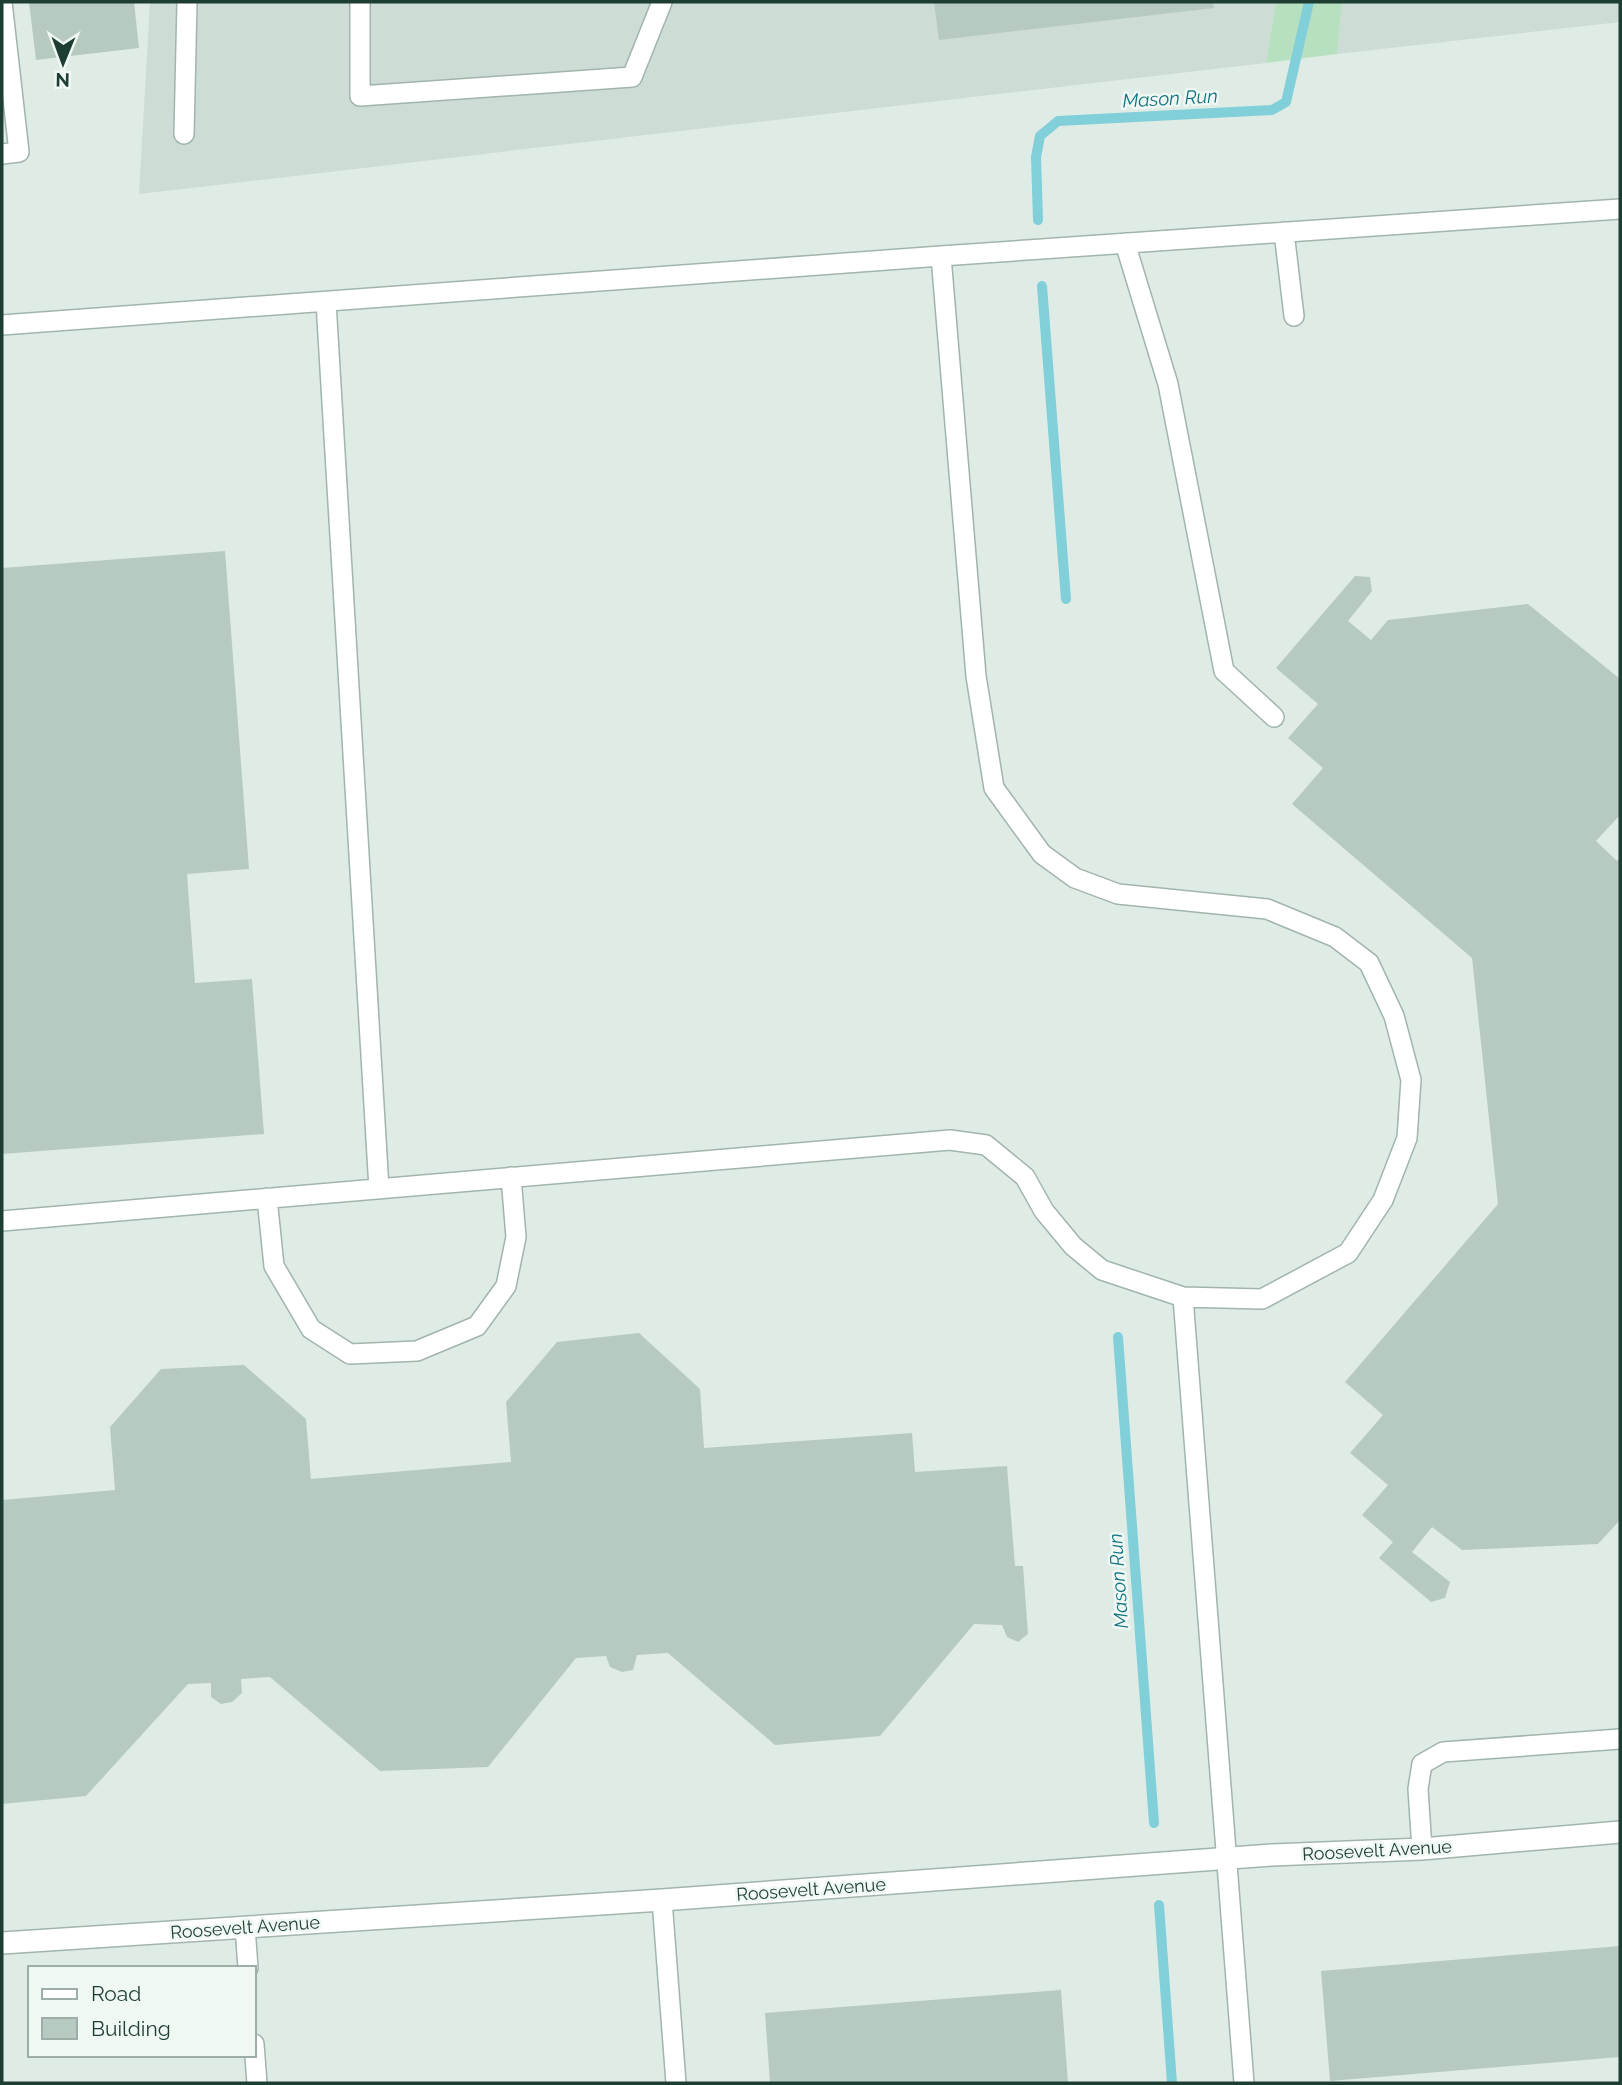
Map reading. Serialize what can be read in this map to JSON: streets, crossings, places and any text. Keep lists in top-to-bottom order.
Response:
{
  "streets": {
    "street": ["Roosevelt Avenue"]
  },
  "water": ["Mason Run"],
  "legend": ["Road", "Building"],
  "north": "bottom"
}
